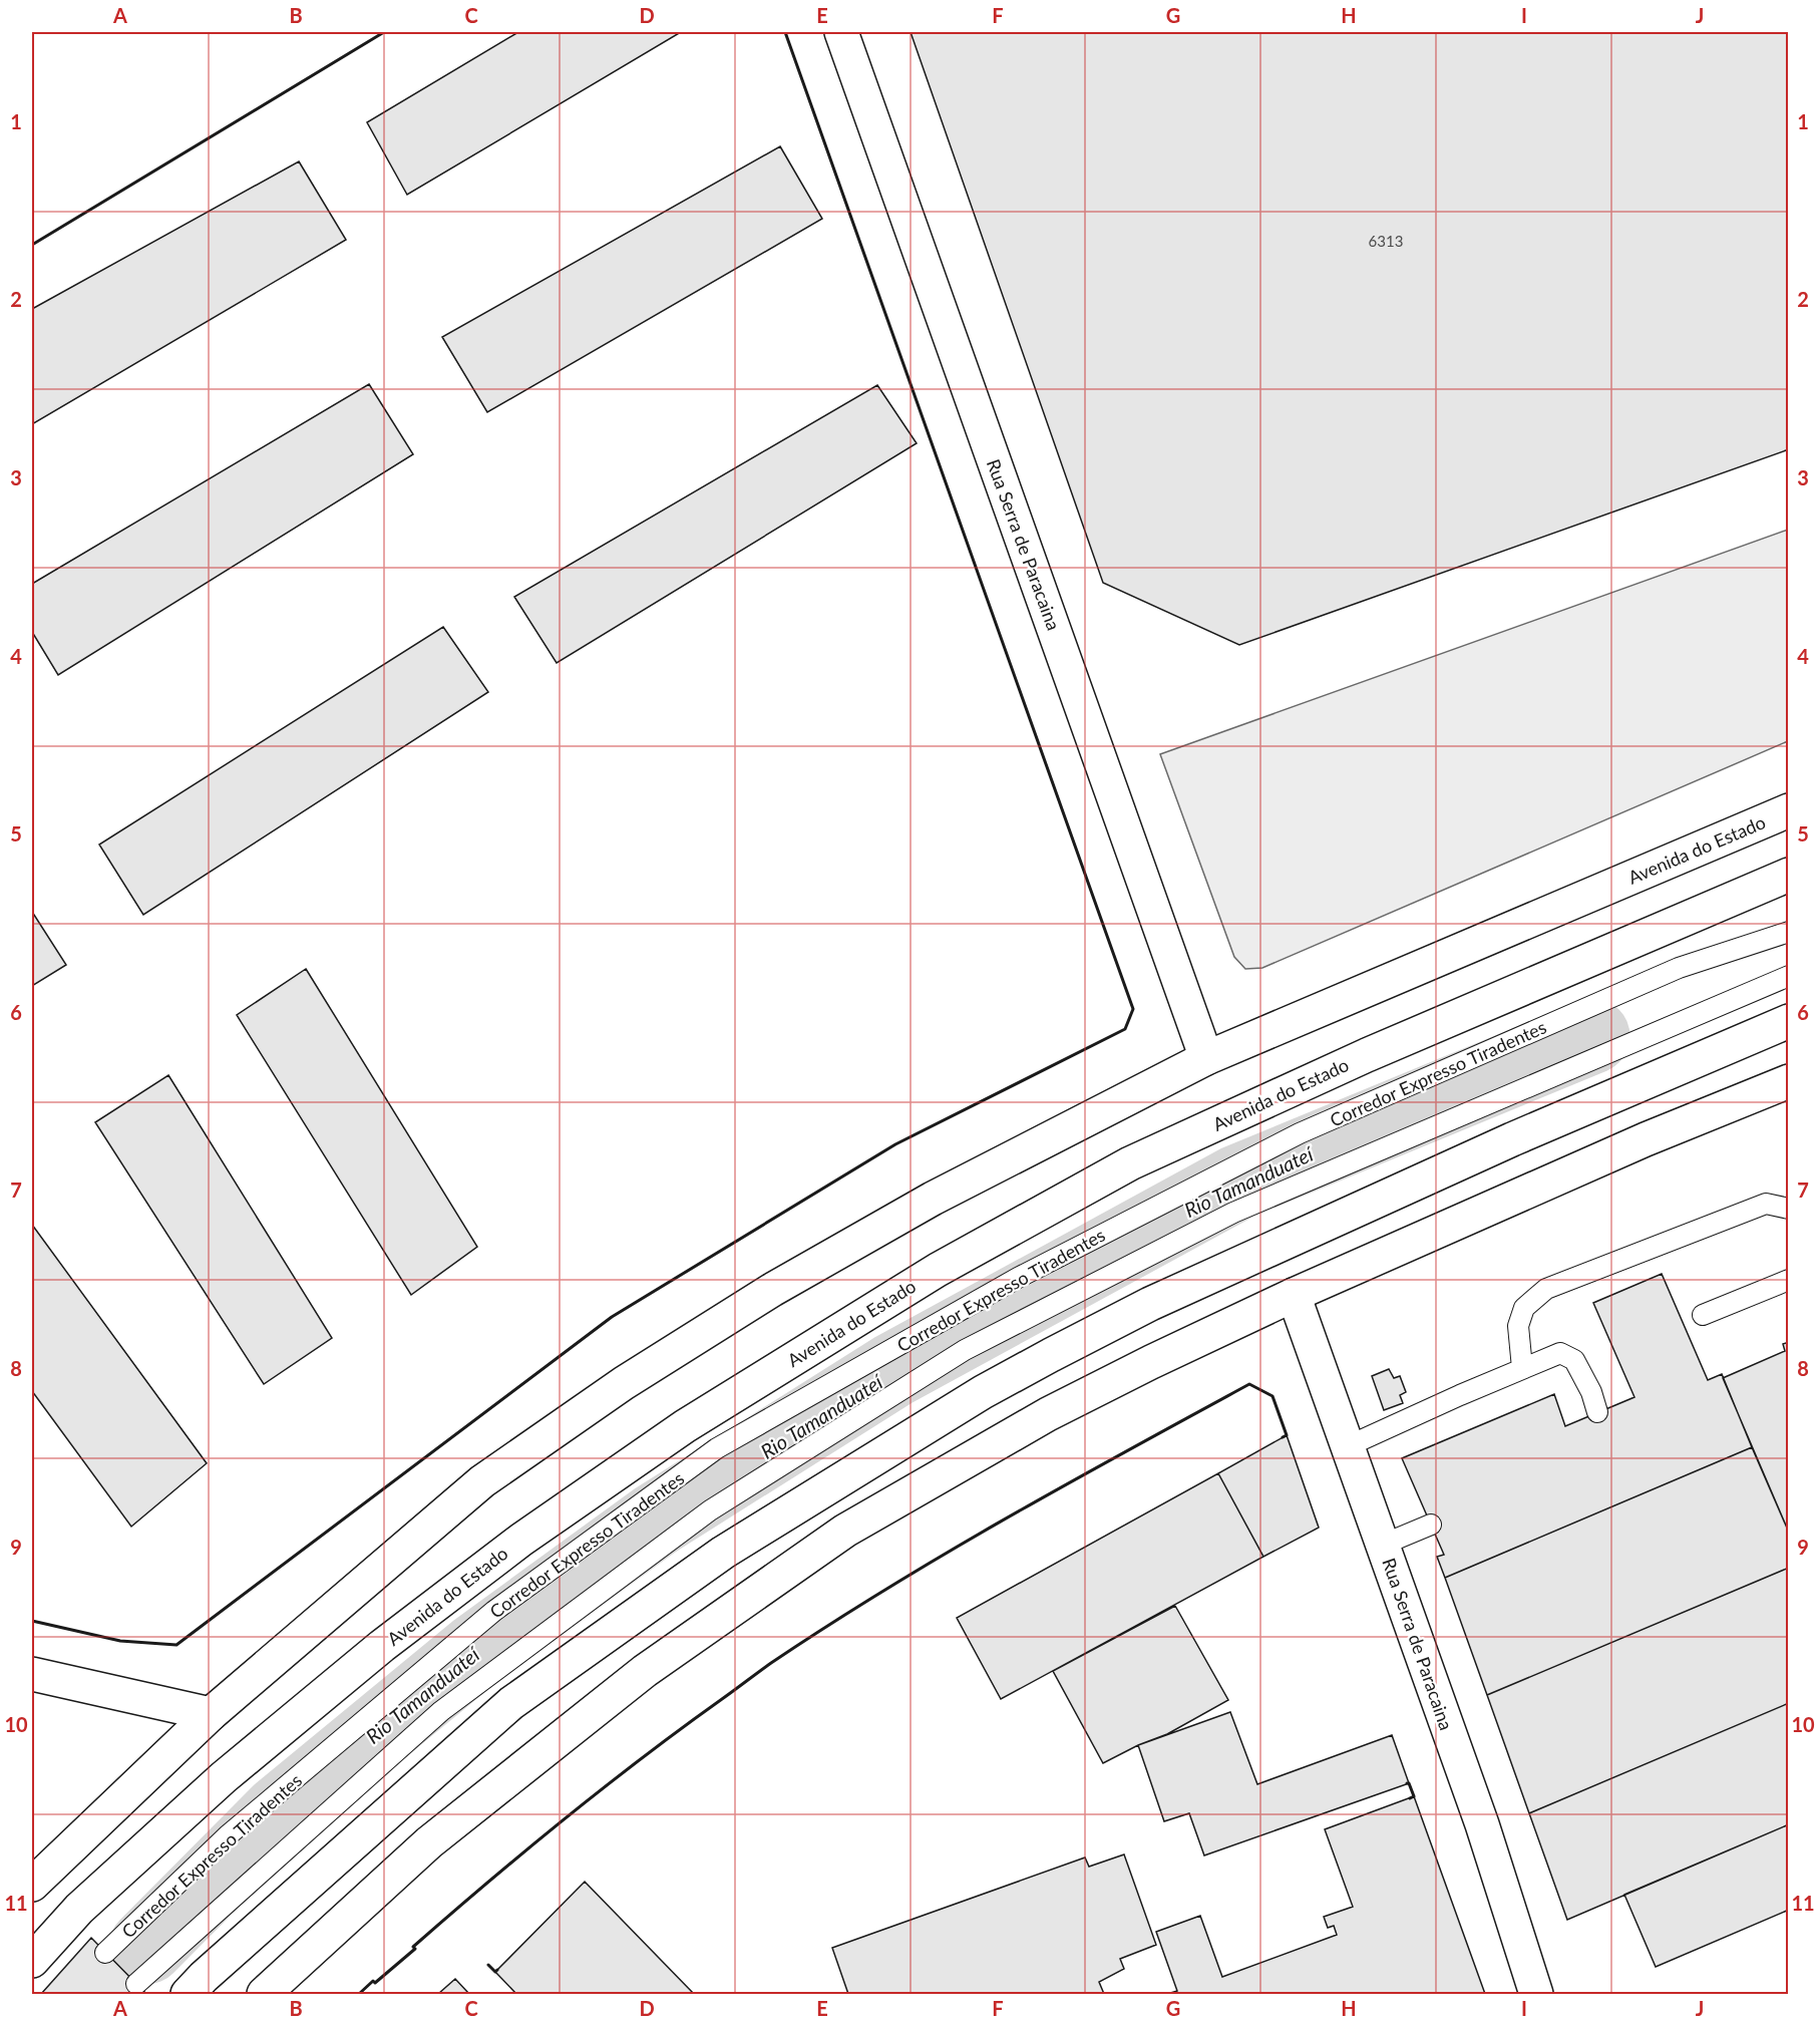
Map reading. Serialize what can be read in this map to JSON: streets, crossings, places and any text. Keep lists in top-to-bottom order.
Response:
{
  "streets": {
    "main road": ["Rua Serra de Paracaina", "Avenida do Estado"],
    "lane": ["Corredor Expresso Tiradentes"]
  },
  "crossings": [
    ["Rua Serra de Paracaina", "Avenida do Estado"]
  ],
  "water": ["Rio Tamanduateí"],
  "house_numbers": ["6313"],
  "grid": {
    "columns": [
      "A",
      "B",
      "C",
      "D",
      "E",
      "F",
      "G",
      "H",
      "I",
      "J"
    ],
    "rows": [
      "1",
      "2",
      "3",
      "4",
      "5",
      "6",
      "7",
      "8",
      "9",
      "10",
      "11"
    ]
  }
}
